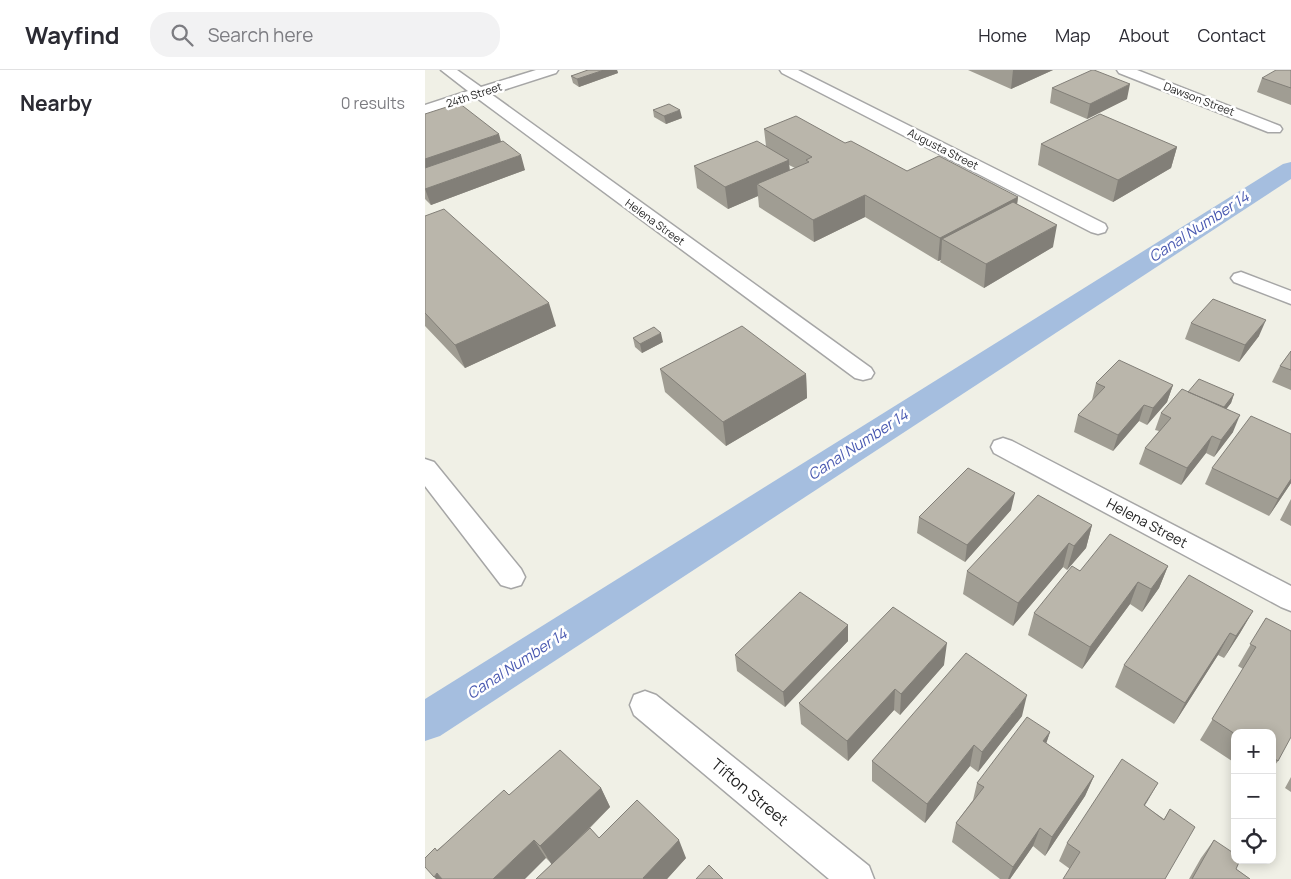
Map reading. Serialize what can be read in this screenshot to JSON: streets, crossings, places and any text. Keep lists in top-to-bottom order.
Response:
{
  "streets": {
    "street": [
      "24th Street",
      "Dawson Street",
      "Augusta Street",
      "Helena Street",
      "Tifton Street"
    ]
  },
  "crossings": [
    ["24th Street", "Helena Street"]
  ],
  "water": ["Canal Number 14"],
  "page": {
    "header": "Wayfind",
    "search": "Search here",
    "nav": [
      "Home",
      "Map",
      "About",
      "Contact"
    ],
    "heading": ["Nearby", "0 results"],
    "map_buttons": ["+", "−"]
  }
}
